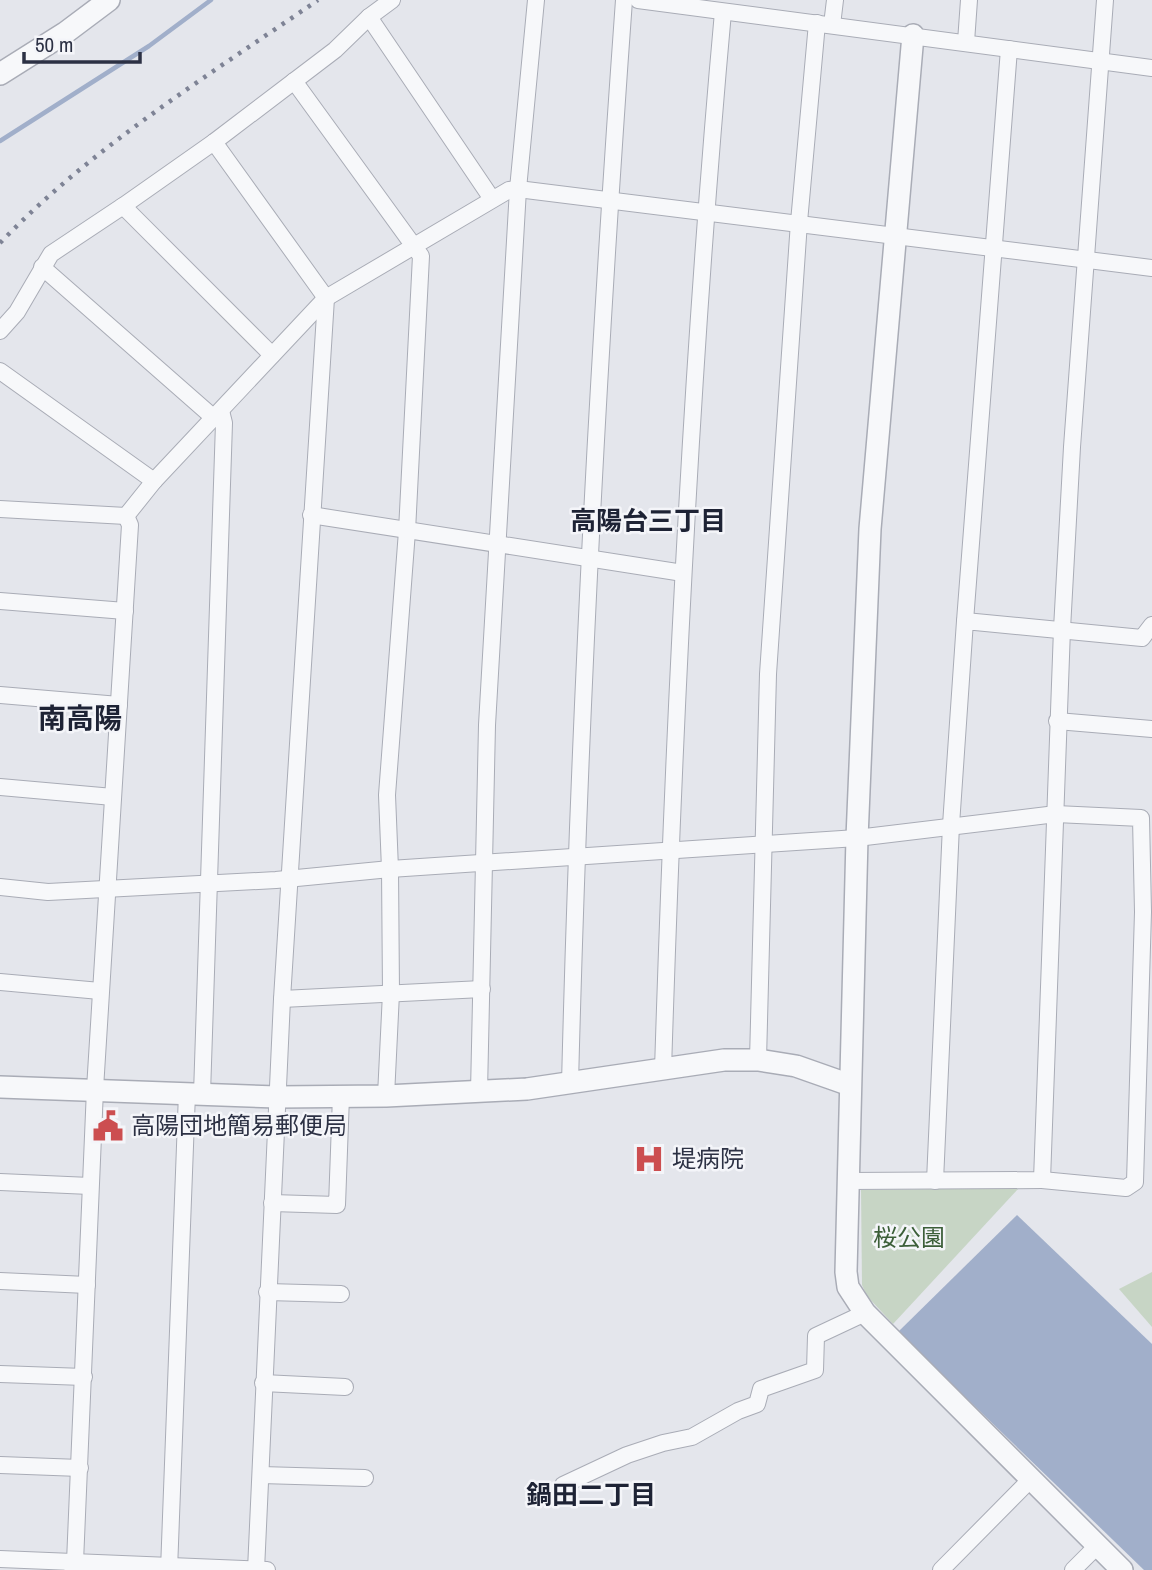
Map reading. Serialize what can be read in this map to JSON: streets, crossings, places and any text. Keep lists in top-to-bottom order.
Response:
{
  "districts": ["高陽台三丁目", "南高陽", "鍋田二丁目"],
  "parks": ["桜公園"],
  "places": {
    "public building": ["高陽団地簡易郵便局"],
    "hospital": ["堤病院"]
  },
  "scale_bar": "50 m"
}
